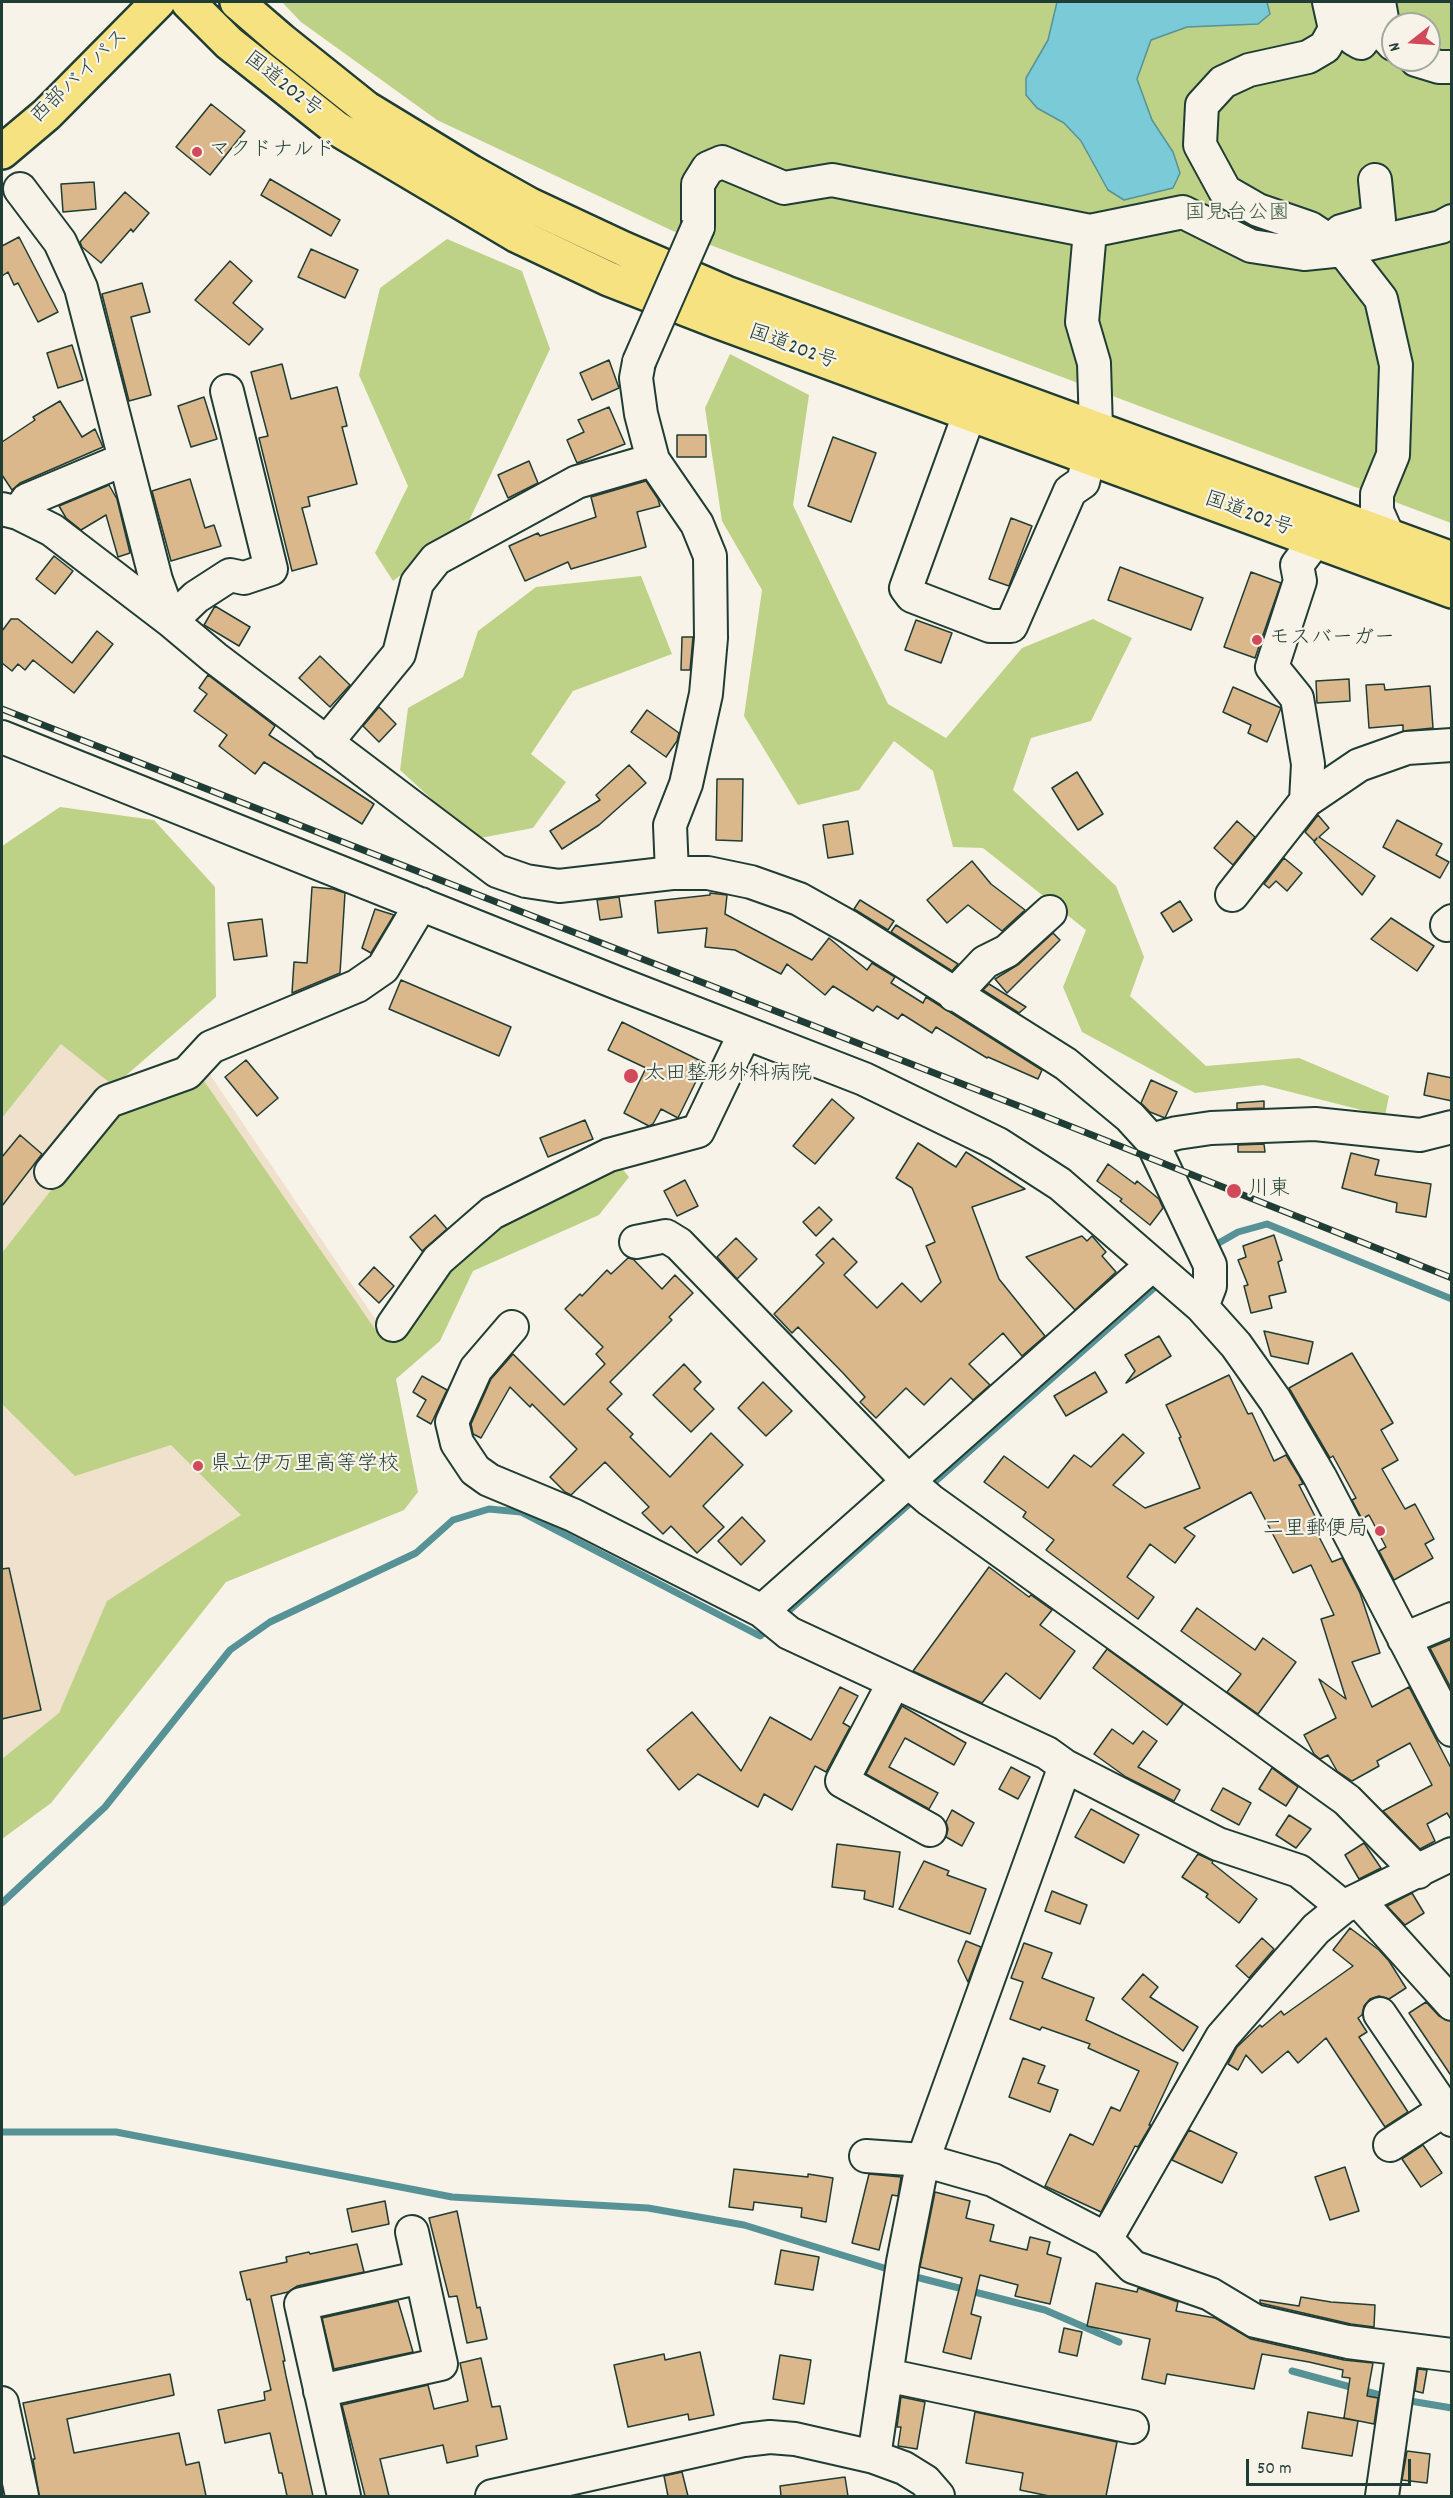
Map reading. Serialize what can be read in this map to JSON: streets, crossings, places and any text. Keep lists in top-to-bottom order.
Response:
{
  "streets": {
    "highway": ["西部バイパス", "国道202号"]
  },
  "parks": ["国見台公園"],
  "places": [
    "マクドナルド",
    "モスバーガー",
    "太田整形外科病院",
    "川東",
    "県立伊万里高等学校",
    "二里郵便局"
  ],
  "scale_bar": "50 m",
  "north": "left"
}
